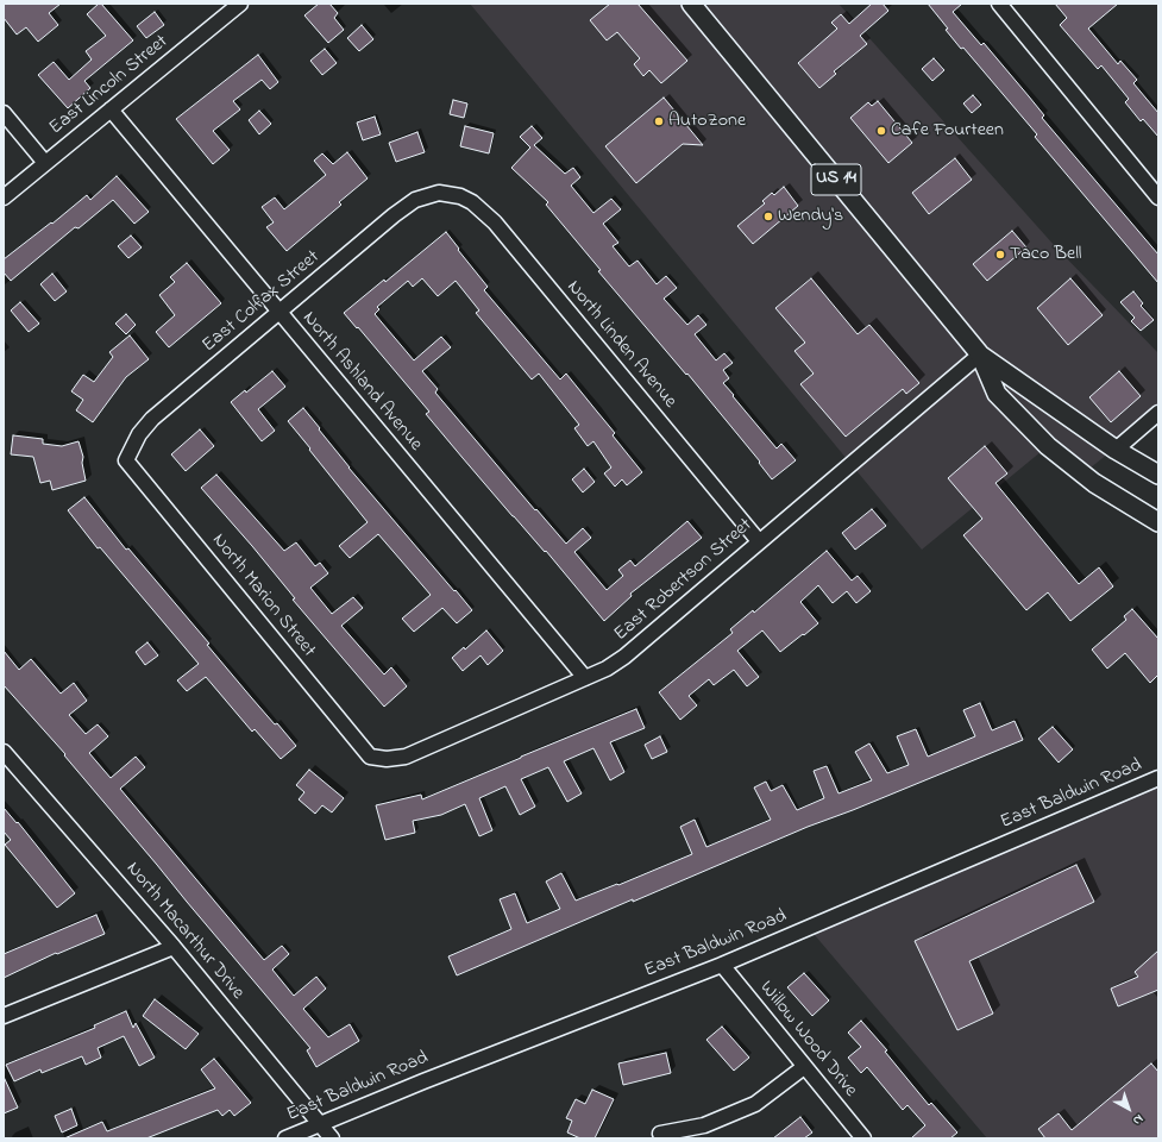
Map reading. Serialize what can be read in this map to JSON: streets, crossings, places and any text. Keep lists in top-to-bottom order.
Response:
{
  "streets": {
    "main road": ["US 14"],
    "street": [
      "East Lincoln Street",
      "East Colfax Street",
      "North Linden Avenue",
      "North Ashland Avenue",
      "East Robertson Street",
      "North Marion Street",
      "East Baldwin Road",
      "North Macarthur Drive",
      "Willow Wood Drive"
    ]
  },
  "crossings": [
    ["East Lincoln Street", "North Ashland Avenue"],
    ["US 14", "East Robertson Street"],
    ["East Colfax Street", "North Linden Avenue"],
    ["East Colfax Street", "North Ashland Avenue"],
    ["East Colfax Street", "North Marion Street"],
    ["North Linden Avenue", "East Robertson Street"],
    ["North Ashland Avenue", "East Robertson Street"],
    ["East Robertson Street", "North Marion Street"],
    ["East Baldwin Road", "North Macarthur Drive"],
    ["East Baldwin Road", "Willow Wood Drive"]
  ],
  "places": [
    "AutoZone",
    "Cafe Fourteen",
    "Wendy's",
    "Taco Bell"
  ],
  "north": "bottom right"
}
